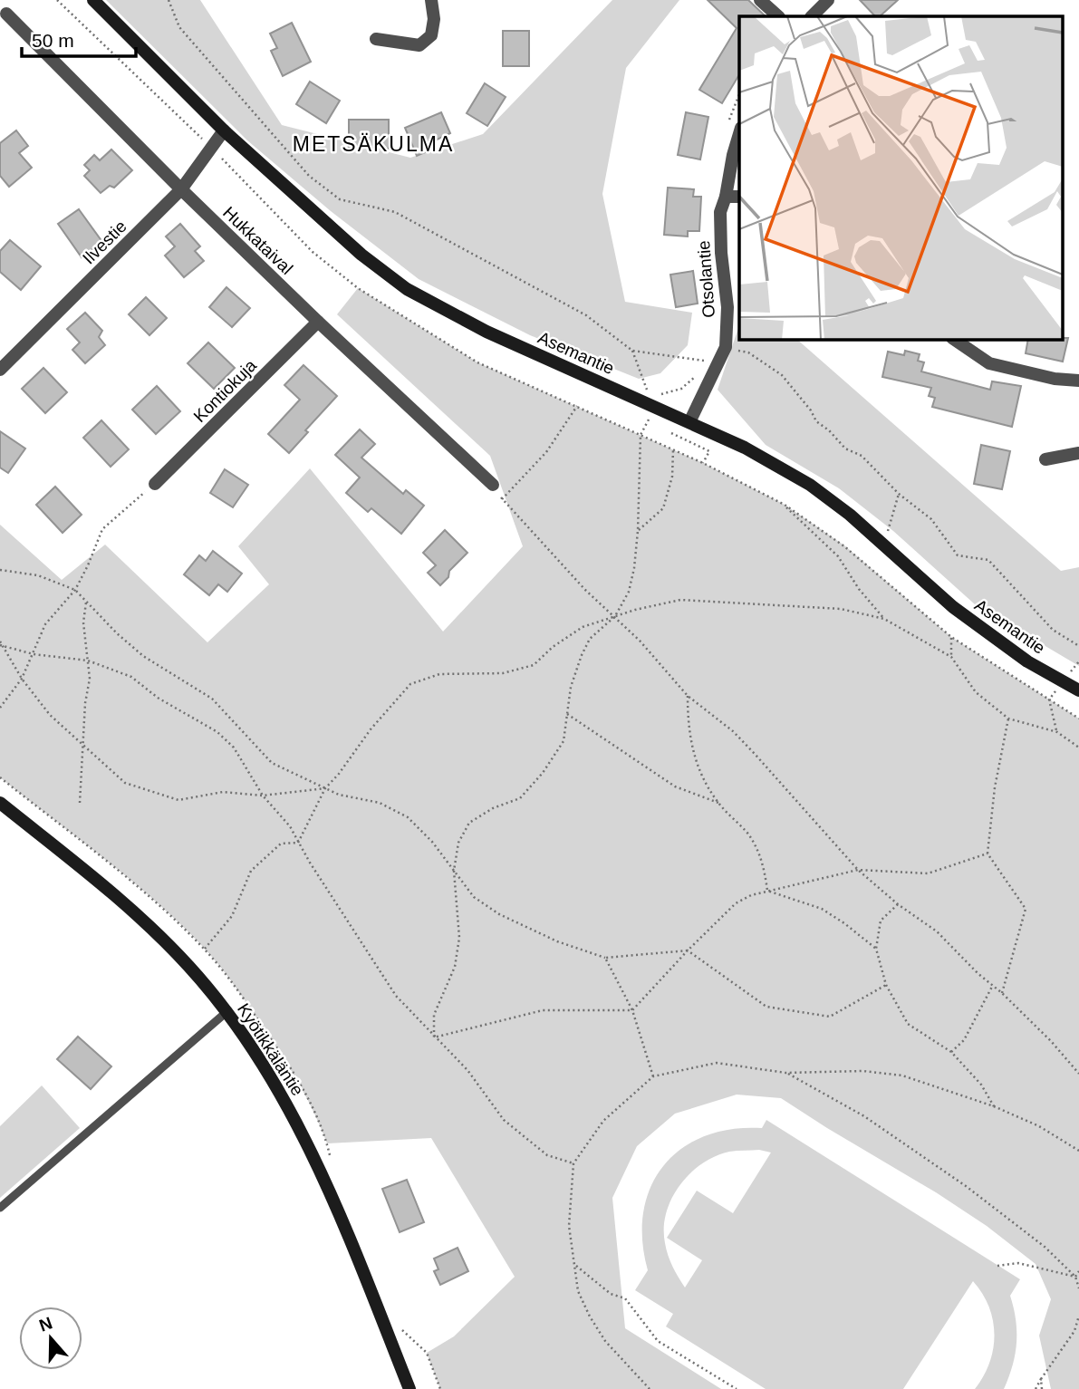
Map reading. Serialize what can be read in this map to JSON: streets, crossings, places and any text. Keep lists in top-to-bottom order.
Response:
{
  "streets": {
    "main road": ["Asemantie", "Kyötikkäläntie"],
    "street": [
      "Hukkataival",
      "Ilvestie",
      "Otsolantie",
      "Kontiokuja"
    ]
  },
  "crossings": [
    ["Hukkataival", "Ilvestie"],
    ["Hukkataival", "Kontiokuja"],
    ["Ilvestie", "Asemantie"],
    ["Otsolantie", "Asemantie"]
  ],
  "districts": ["METSÄKULMA"],
  "scale_bar": "50 m",
  "north": "top"
}
